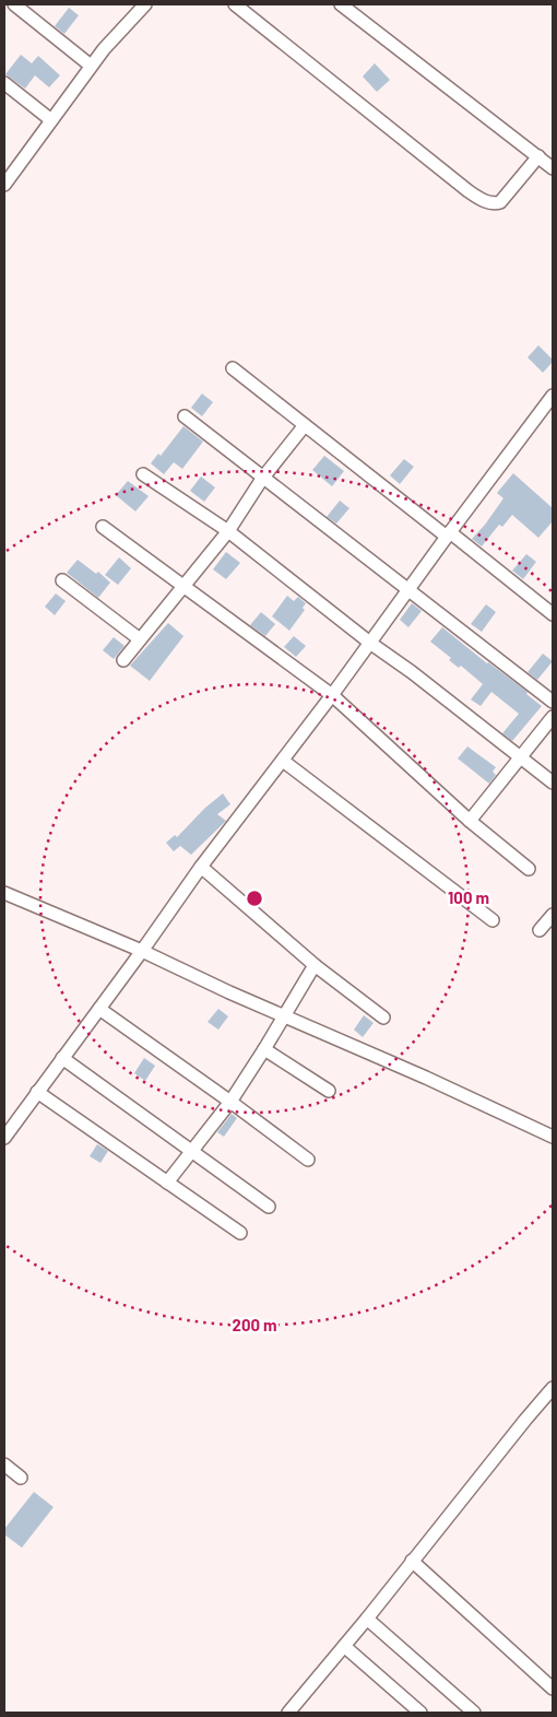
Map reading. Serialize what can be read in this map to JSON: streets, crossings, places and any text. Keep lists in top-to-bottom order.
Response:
{
  "rings": ["100 m", "200 m"]
}
